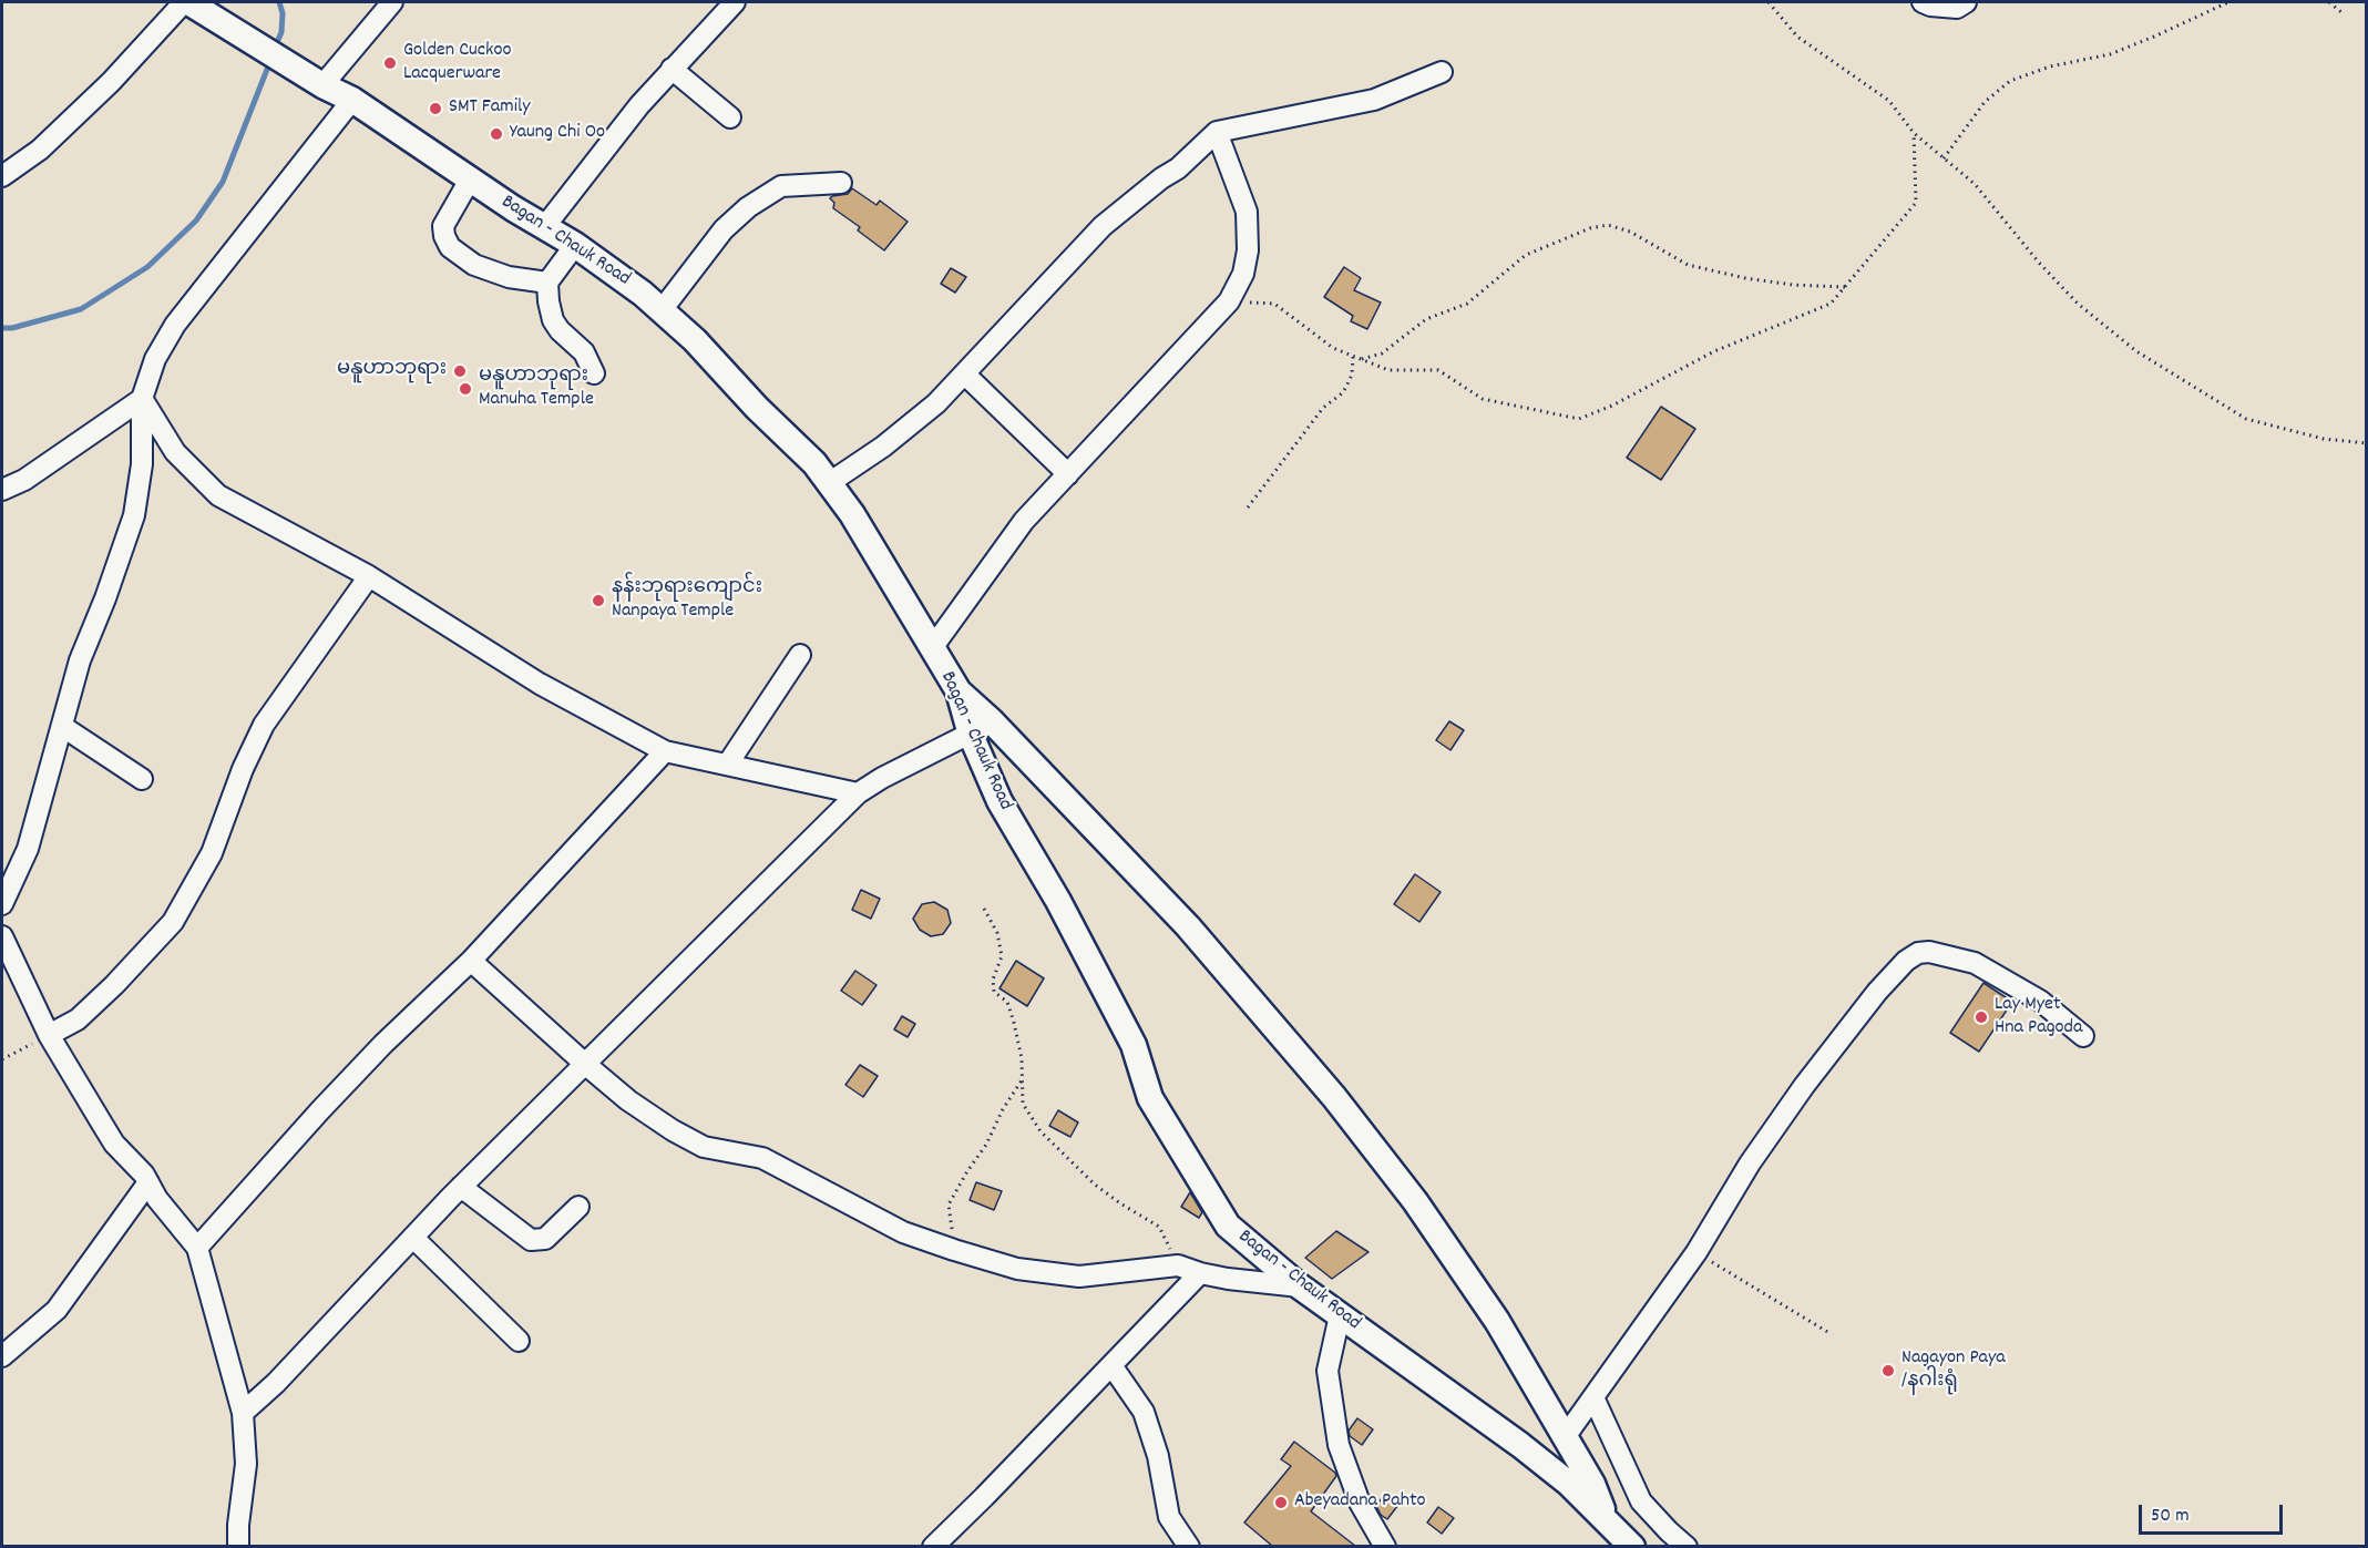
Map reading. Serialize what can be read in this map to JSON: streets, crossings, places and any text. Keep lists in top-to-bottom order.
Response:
{
  "streets": {
    "main road": ["Bagan - Chauk Road"]
  },
  "places": [
    "Golden Cuckoo Lacquerware",
    "SMT Family",
    "Yaung Chi Oo",
    "မနူဟာဘုရား",
    "မနူဟာဘုရား Manuha Temple",
    "နန်းဘုရားကျောင်း Nanpaya Temple",
    "Lay Myet Hna Pagoda",
    "Nagayon Paya /နဂါးရုံ",
    "Abeyadana Pahto"
  ],
  "scale_bar": "50 m"
}
